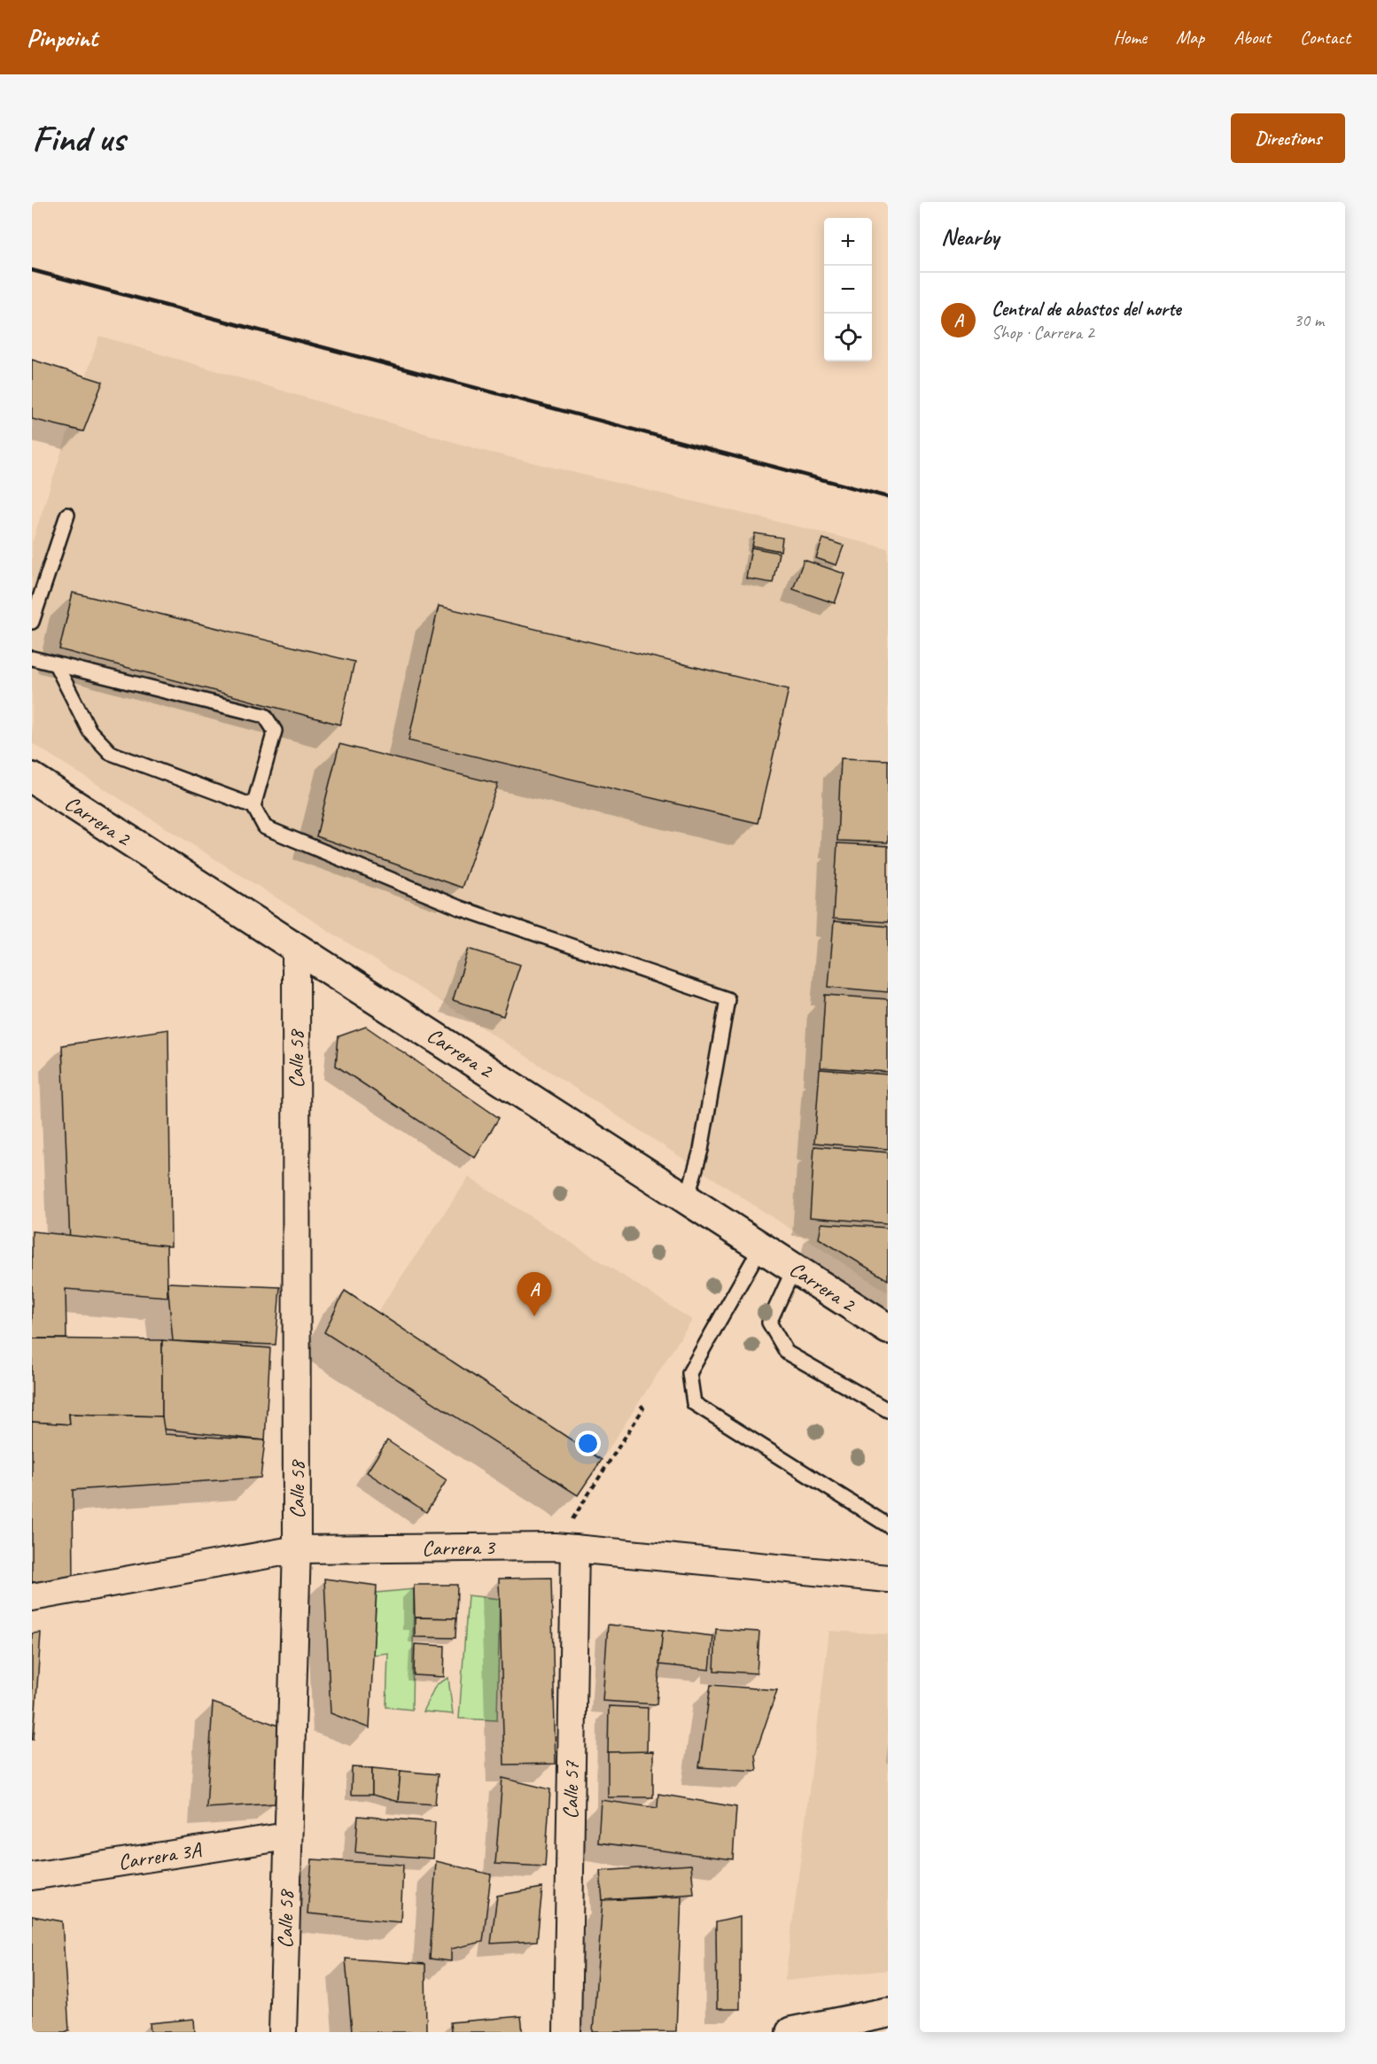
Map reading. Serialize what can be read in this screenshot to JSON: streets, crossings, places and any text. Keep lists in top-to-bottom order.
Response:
{
  "streets": {
    "street": [
      "Carrera 2",
      "Calle 58",
      "Carrera 3",
      "Calle 57",
      "Carrera 3A"
    ]
  },
  "crossings": [
    ["Carrera 2", "Calle 58"],
    ["Calle 58", "Carrera 3"],
    ["Calle 58", "Carrera 3A"],
    ["Carrera 3", "Calle 57"]
  ],
  "page": {
    "header": "Pinpoint",
    "nav": [
      "Home",
      "Map",
      "About",
      "Contact"
    ],
    "buttons": "Directions",
    "title": "Find us",
    "heading": "Nearby",
    "map_buttons": ["+", "−"],
    "list": [
      {
        "mark": "A",
        "name": "Central de abastos del norte",
        "note": "Shop · Carrera 2",
        "value": "30 m"
      }
    ],
    "pins": "A"
  }
}
